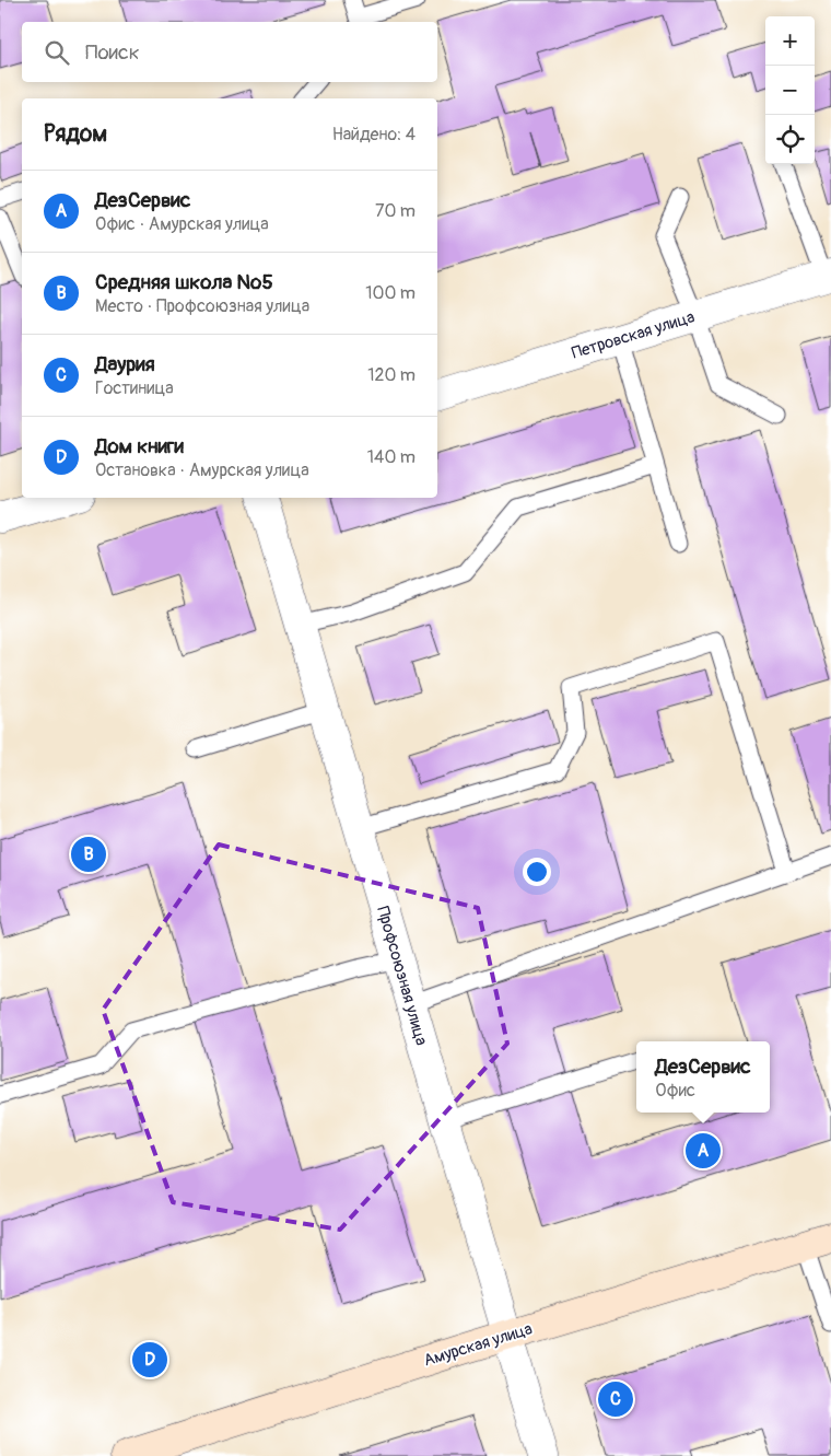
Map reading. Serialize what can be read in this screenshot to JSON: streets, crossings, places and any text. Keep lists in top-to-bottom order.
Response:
{
  "streets": {
    "main road": ["Амурская улица"],
    "street": ["Петровская улица", "Профсоюзная улица"]
  },
  "crossings": [
    ["Профсоюзная улица", "Амурская улица"]
  ],
  "page": {
    "map_buttons": ["+", "−"],
    "search": "Поиск",
    "heading": ["Рядом", "Найдено: 4"],
    "list": [
      {
        "mark": "A",
        "name": "ДезСервис",
        "note": "Офис · Амурская улица",
        "value": "70 m"
      },
      {
        "mark": "B",
        "name": "Средняя школа №5",
        "note": "Место · Профсоюзная улица",
        "value": "100 m"
      },
      {
        "mark": "C",
        "name": "Даурия",
        "note": "Гостиница",
        "value": "120 m"
      },
      {
        "mark": "D",
        "name": "Дом книги",
        "note": "Остановка · Амурская улица",
        "value": "140 m"
      }
    ],
    "pins": [
      "B",
      "A",
      "D",
      "C"
    ],
    "popup": ["ДезСервис", "Офис"]
  }
}
